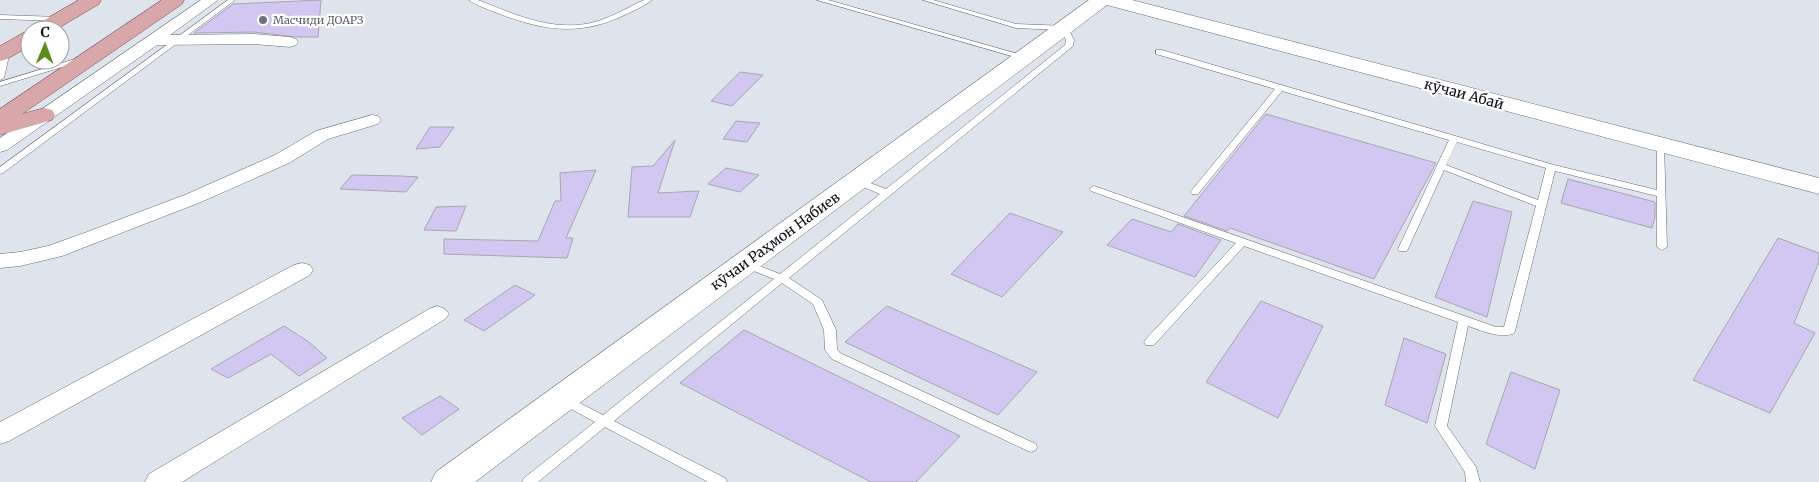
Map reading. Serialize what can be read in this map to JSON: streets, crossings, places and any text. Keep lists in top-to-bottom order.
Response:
{
  "streets": {
    "main road": ["кӯчаи Абаӣ", "кӯчаи Раҳмон Набиев"]
  },
  "places": ["Масчиди ДОАРЗ"],
  "north": "top"
}
